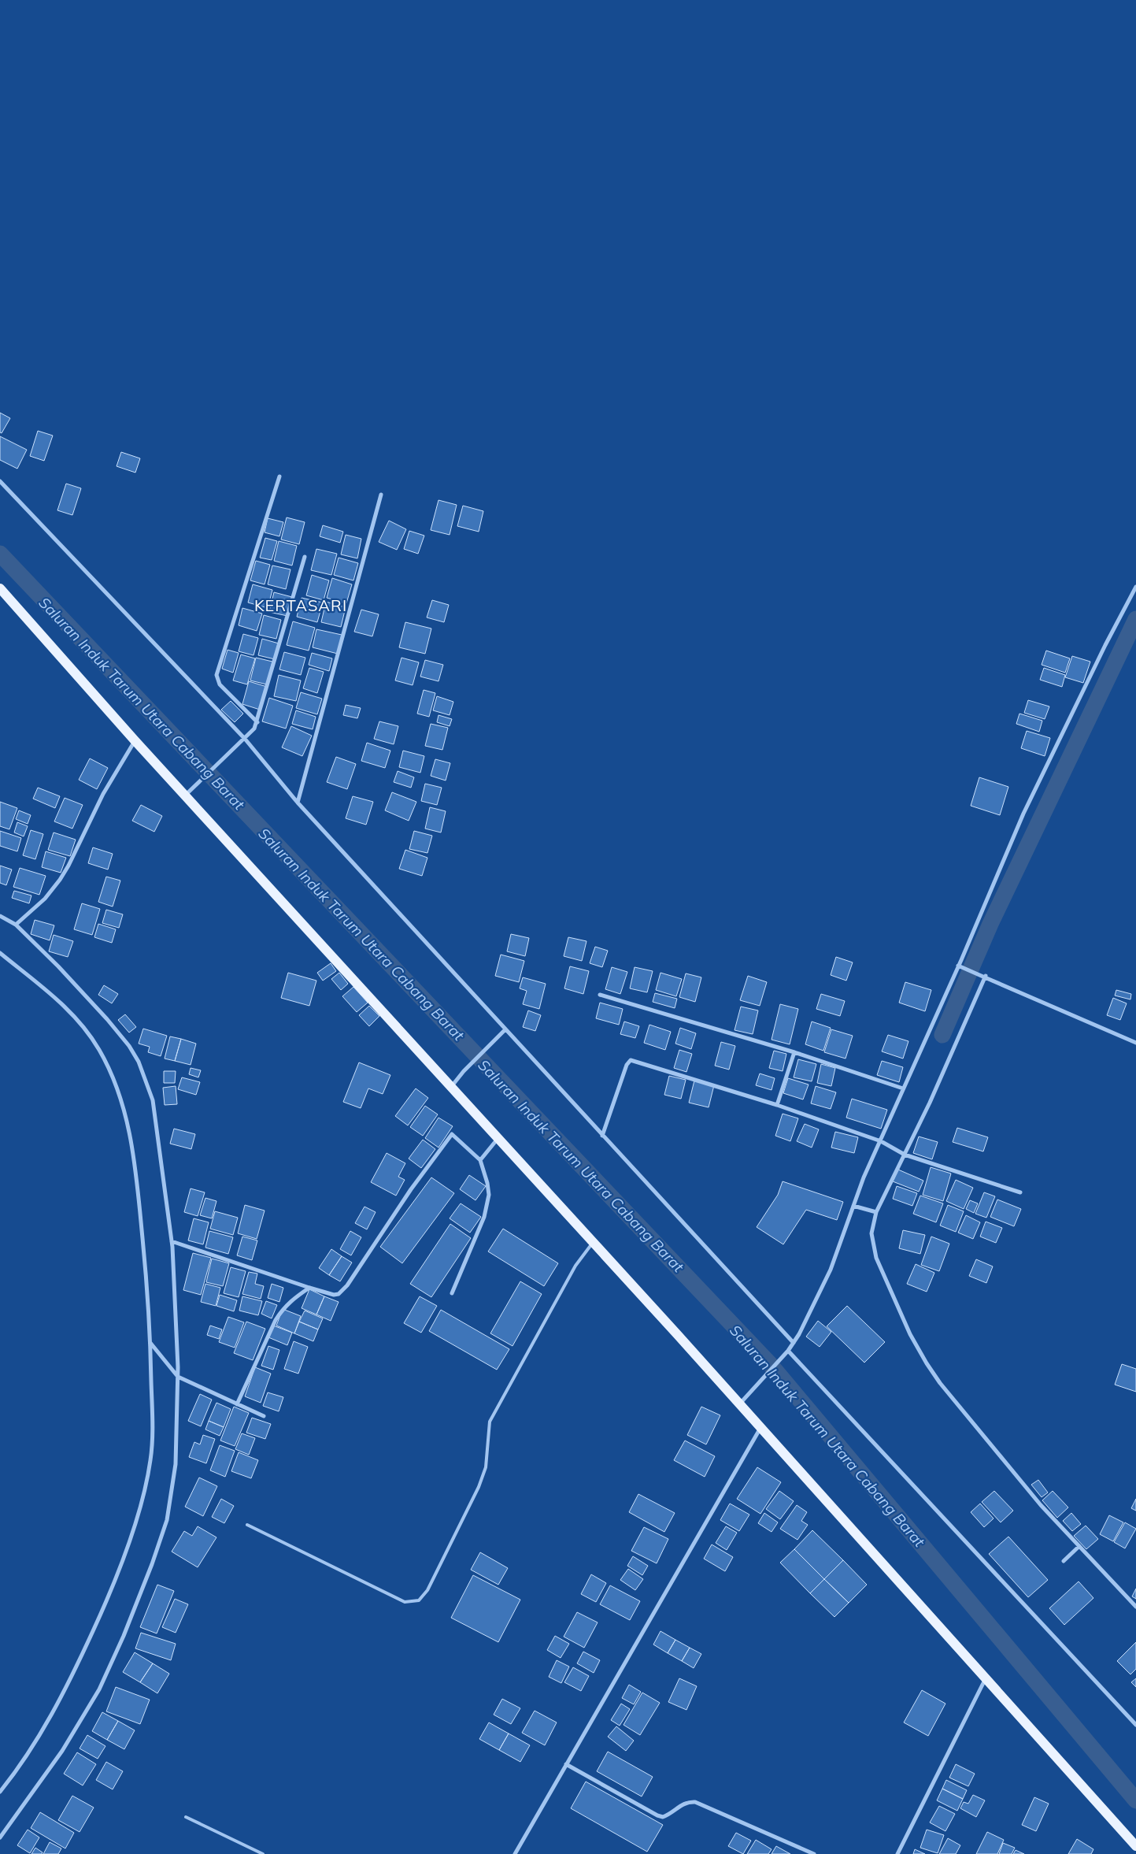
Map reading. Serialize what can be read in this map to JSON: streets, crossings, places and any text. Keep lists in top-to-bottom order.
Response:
{
  "districts": ["KERTASARI"],
  "water": ["Saluran Induk Tarum Utara Cabang Barat"]
}
